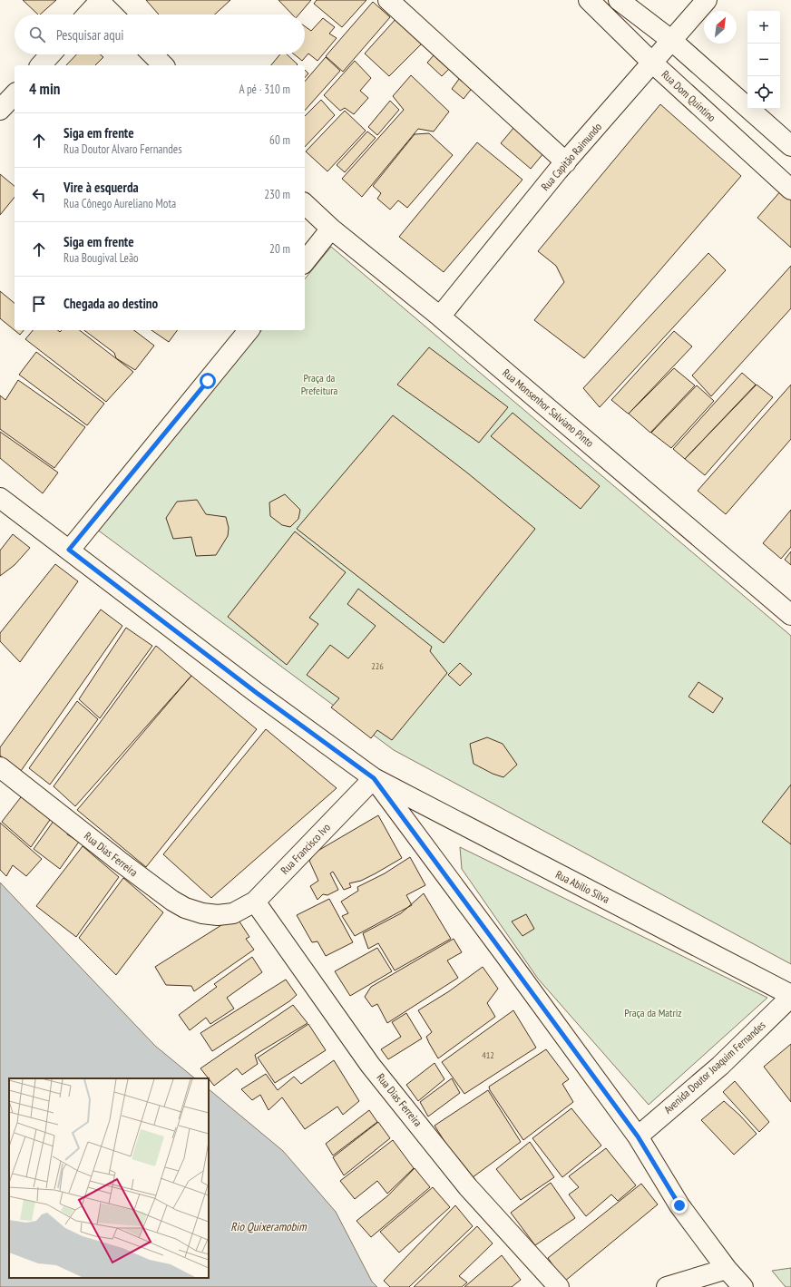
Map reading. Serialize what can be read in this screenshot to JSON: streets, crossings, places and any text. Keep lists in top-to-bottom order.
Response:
{
  "streets": {
    "street": [
      "Rua Dom Quintino",
      "Rua Capitão Raimundo",
      "Rua Monsenhor Salviano Pinto",
      "Rua Francisco Ivo",
      "Rua Dias Ferreira",
      "Rua Abilio Silva",
      "Avenida Doutor Joaquim Fernandes"
    ]
  },
  "crossings": [
    ["Rua Dom Quintino", "Rua Capitão Raimundo"],
    ["Rua Capitão Raimundo", "Rua Monsenhor Salviano Pinto"],
    ["Rua Francisco Ivo", "Rua Dias Ferreira"],
    ["Rua Francisco Ivo", "Rua Abilio Silva"],
    ["Rua Abilio Silva", "Avenida Doutor Joaquim Fernandes"]
  ],
  "water": ["Rio Quixeramobim"],
  "parks": ["Praça da Prefeitura", "Praça da Matriz"],
  "house_numbers": ["226", "412"],
  "north": "top right",
  "page": {
    "map_buttons": ["+", "−"],
    "search": "Pesquisar aqui",
    "heading": ["4 min", "A pé · 310 m"],
    "list": [
      ["Siga em frente", "Rua Doutor Alvaro Fernandes", "60 m"],
      ["Vire à esquerda", "Rua Cônego Aureliano Mota", "230 m"],
      ["Siga em frente", "Rua Bougival Leão", "20 m"],
      "Chegada ao destino"
    ]
  }
}
